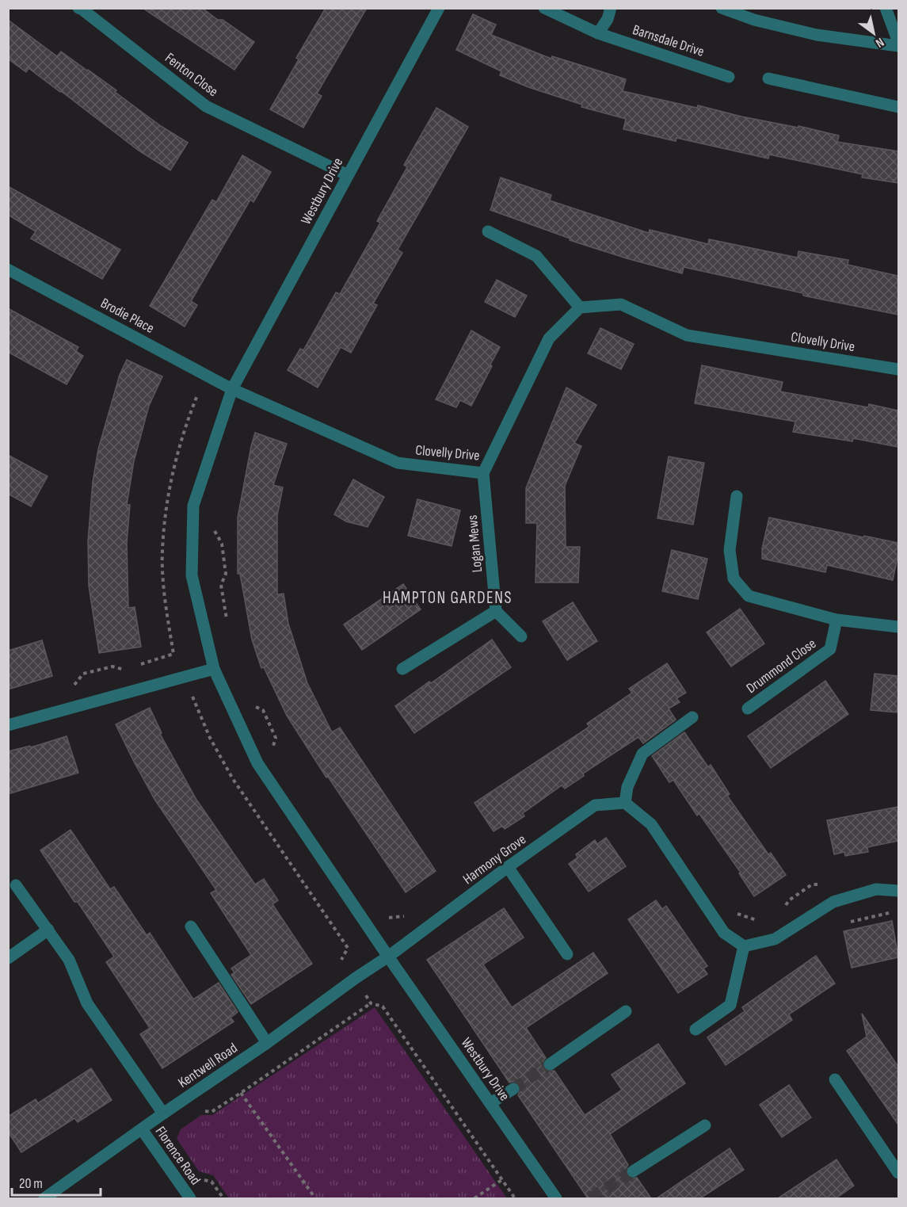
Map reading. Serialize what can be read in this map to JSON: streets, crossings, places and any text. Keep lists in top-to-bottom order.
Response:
{
  "streets": {
    "street": [
      "Barnsdale Drive",
      "Fenton Close",
      "Westbury Drive",
      "Brodie Place",
      "Clovelly Drive",
      "Logan Mews",
      "Drummond Close",
      "Harmony Grove",
      "Kentwell Road",
      "Florence Road"
    ]
  },
  "crossings": [
    ["Fenton Close", "Westbury Drive"],
    ["Westbury Drive", "Brodie Place"],
    ["Westbury Drive", "Clovelly Drive"],
    ["Westbury Drive", "Harmony Grove"],
    ["Westbury Drive", "Kentwell Road"],
    ["Brodie Place", "Clovelly Drive"],
    ["Clovelly Drive", "Logan Mews"],
    ["Harmony Grove", "Kentwell Road"],
    ["Kentwell Road", "Florence Road"]
  ],
  "districts": ["HAMPTON GARDENS"],
  "scale_bar": "20 m",
  "north": "bottom right"
}
